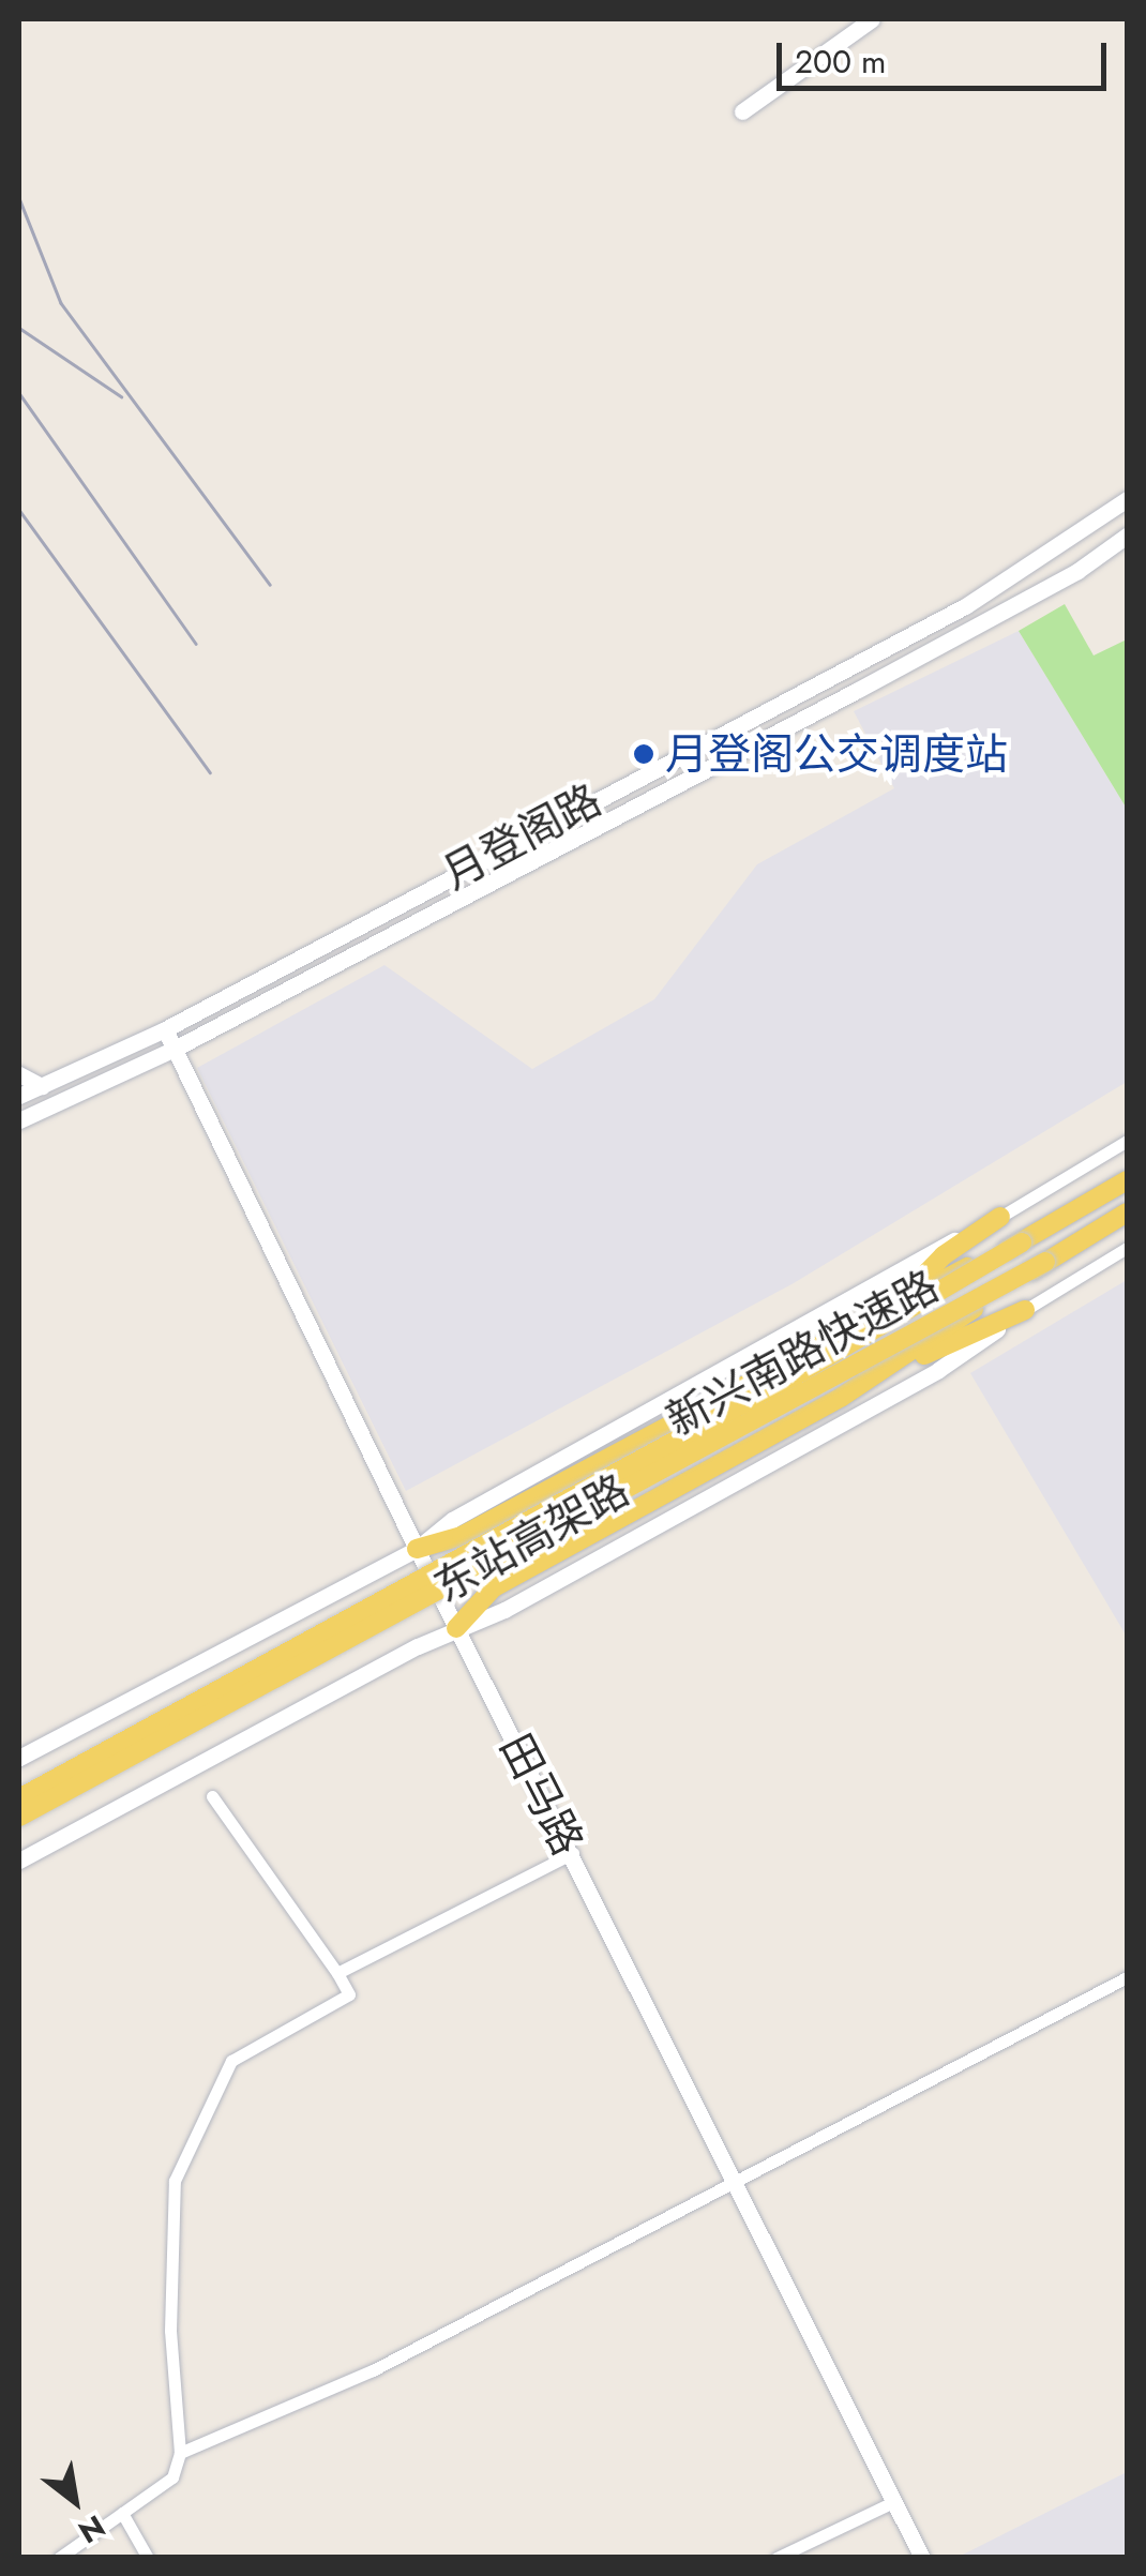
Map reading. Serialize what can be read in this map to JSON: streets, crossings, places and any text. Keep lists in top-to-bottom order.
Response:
{
  "streets": {
    "main road": [
      "月登阁路",
      "新兴南路快速路",
      "东站高架路",
      "田马路"
    ]
  },
  "crossings": [
    ["月登阁路", "田马路"],
    ["新兴南路快速路", "东站高架路"],
    ["新兴南路快速路", "田马路"]
  ],
  "places": ["月登阁公交调度站"],
  "scale_bar": "200 m",
  "north": "bottom right"
}
